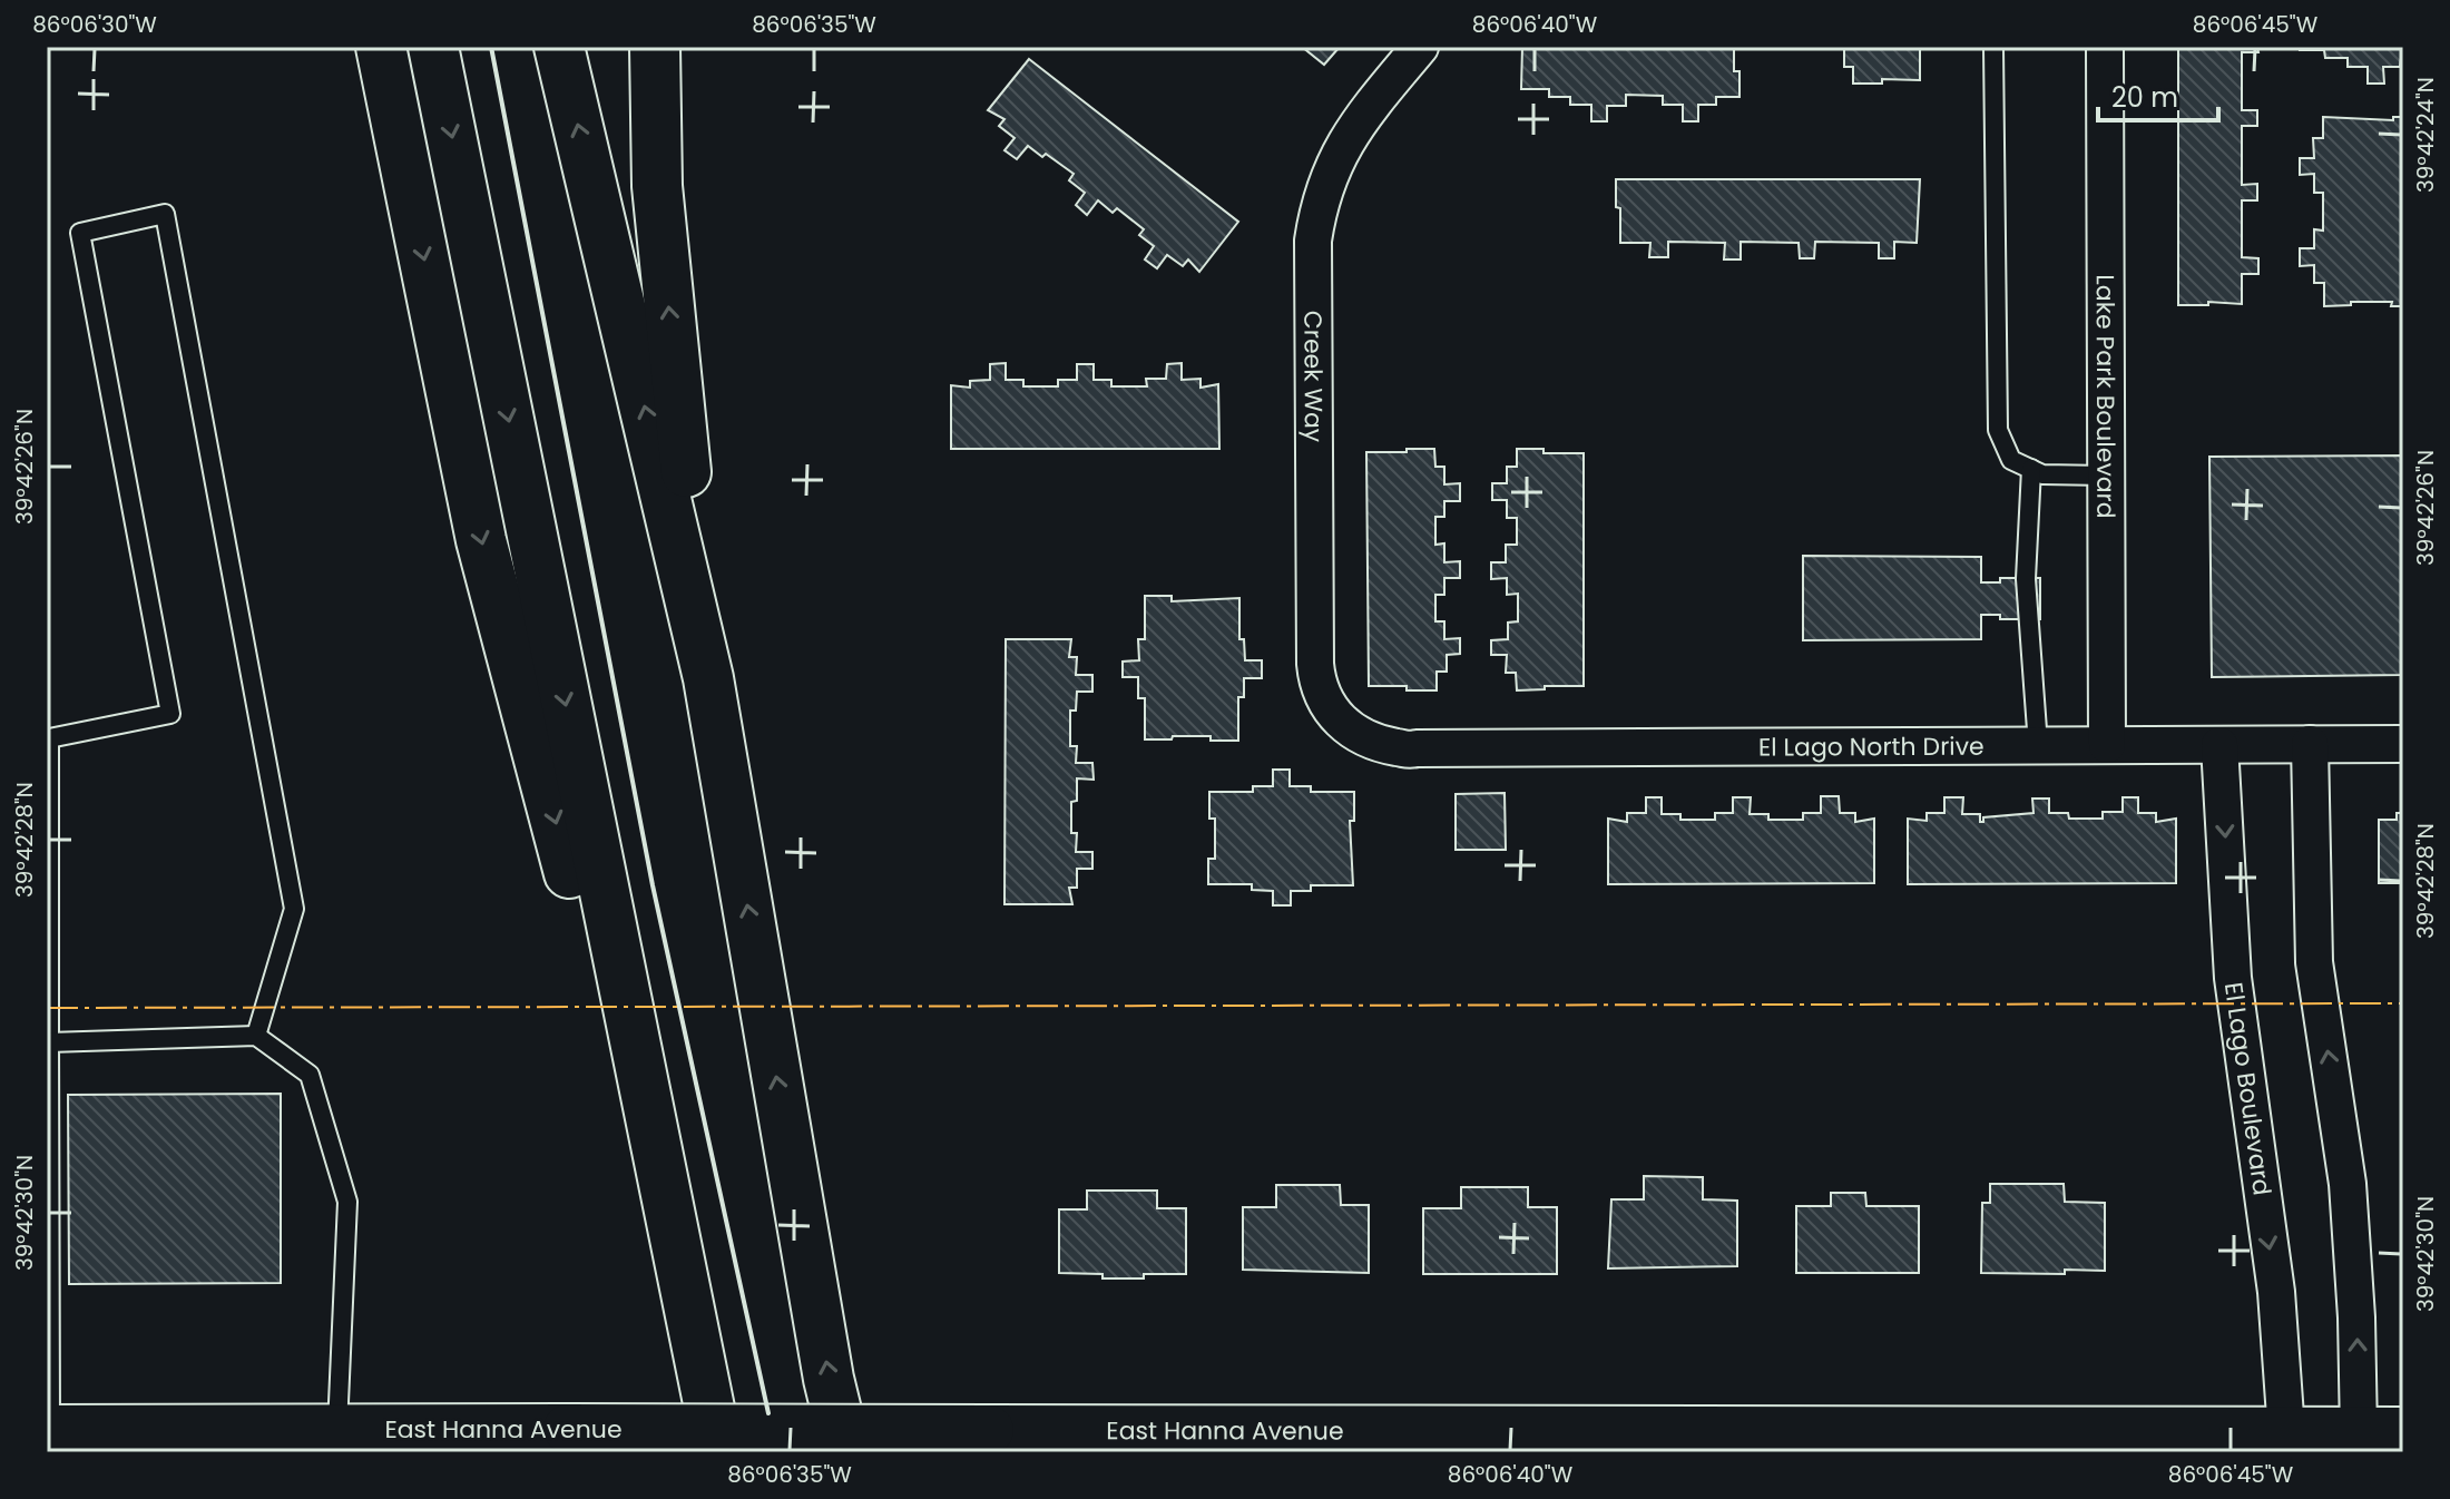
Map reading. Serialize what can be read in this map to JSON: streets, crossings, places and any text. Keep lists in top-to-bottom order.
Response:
{
  "streets": {
    "main road": ["East Hanna Avenue"],
    "street": [
      "Creek Way",
      "Lake Park Boulevard",
      "El Lago North Drive",
      "El Lago Boulevard"
    ]
  },
  "crossings": [
    ["Creek Way", "El Lago North Drive"],
    ["Lake Park Boulevard", "El Lago North Drive"],
    ["El Lago North Drive", "El Lago Boulevard"],
    ["El Lago Boulevard", "East Hanna Avenue"]
  ],
  "scale_bar": "20 m",
  "coordinates": [
    "86°06'30\"W",
    "86°06'35\"W",
    "86°06'40\"W",
    "86°06'45\"W",
    "39°42'24\"N",
    "39°42'26\"N",
    "39°42'28\"N",
    "39°42'30\"N"
  ]
}
